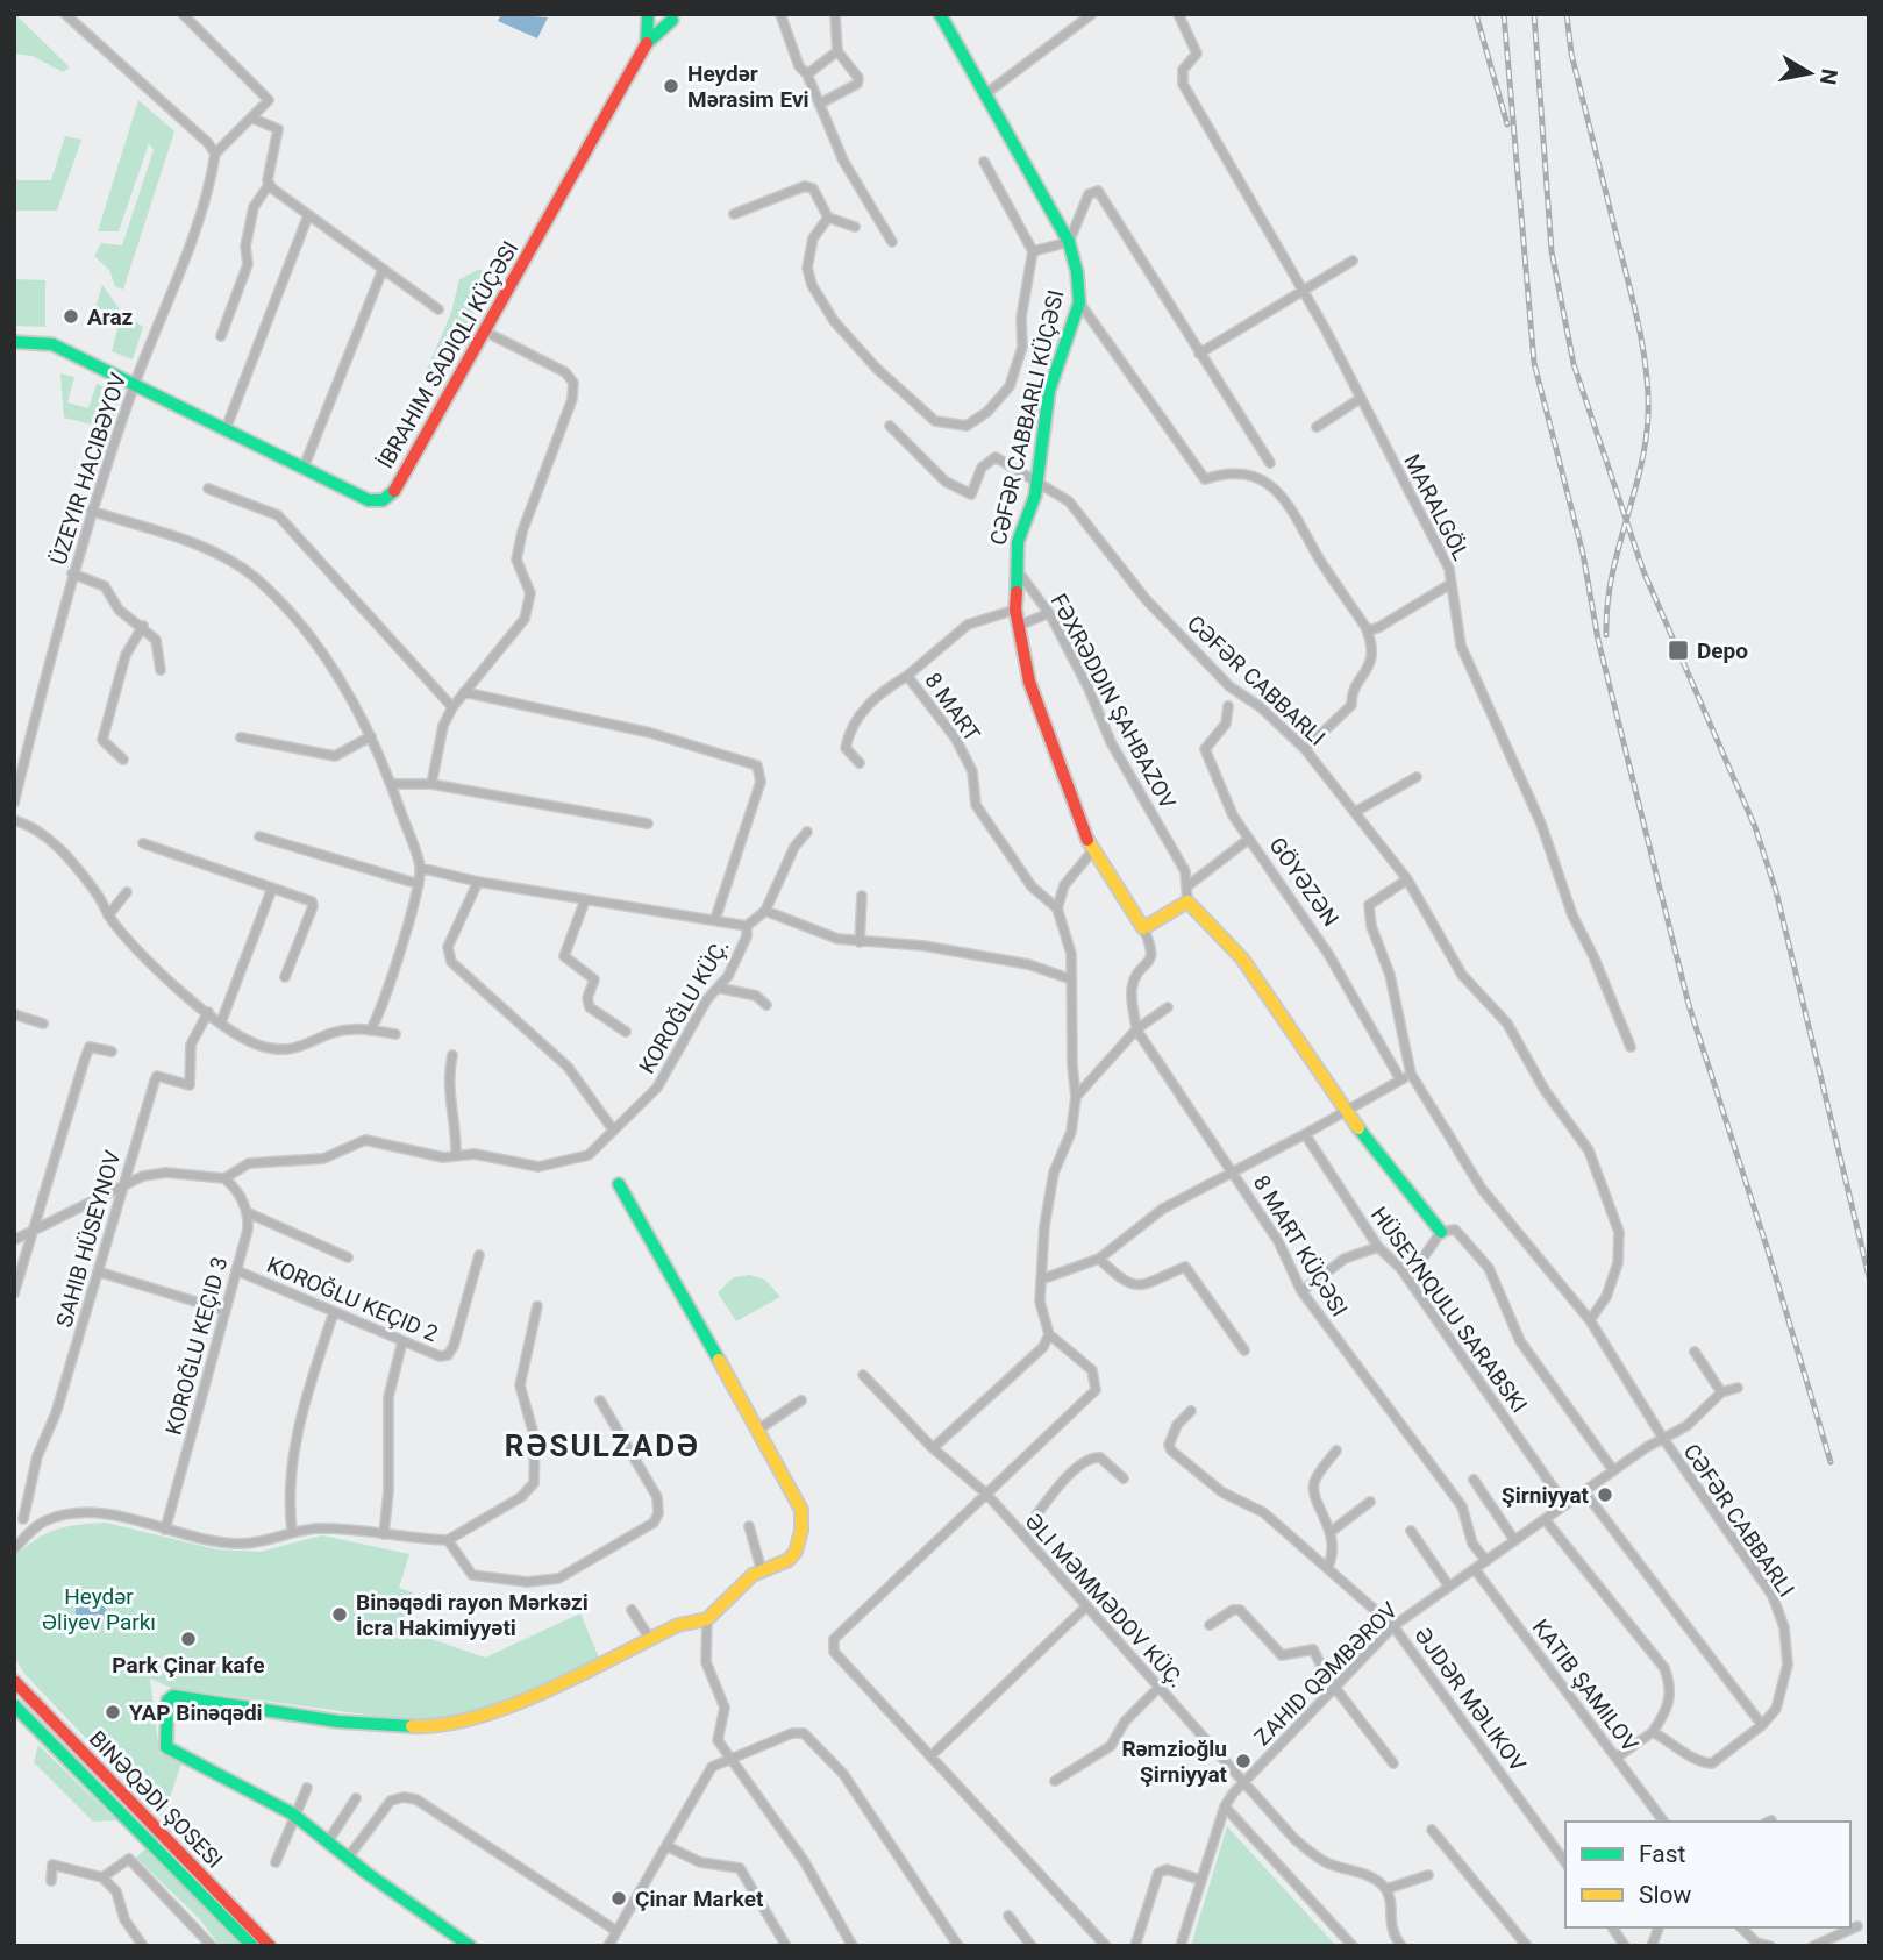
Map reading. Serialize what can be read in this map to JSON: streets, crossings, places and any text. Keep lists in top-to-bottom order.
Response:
{
  "streets": {
    "street": [
      "MARALGÖL",
      "FƏXRƏDDIN ŞAHBAZOV",
      "8 MART",
      "GÖYƏZƏN",
      "KOROĞLU KÜÇ.",
      "SAHIB HÜSEYNOV",
      "8 MART KÜÇƏSI",
      "KOROĞLU KEÇID 2",
      "HÜSEYNQULU SARABSKI",
      "KOROĞLU KEÇID 3",
      "ƏLI MƏMMƏDOV KÜÇ.",
      "ZAHID QƏMBƏROV",
      "KATIB ŞAMILOV",
      "ƏJDƏR MƏLIKOV",
      "BINƏQƏDI ŞOSESI"
    ]
  },
  "crossings": [
    ["KOROĞLU KÜÇ.", "SAHIB HÜSEYNOV"],
    ["8 MART KÜÇƏSI", "ZAHID QƏMBƏROV"],
    ["KOROĞLU KEÇID 2", "KOROĞLU KEÇID 3"],
    ["HÜSEYNQULU SARABSKI", "ZAHID QƏMBƏROV"],
    ["ƏLI MƏMMƏDOV KÜÇ.", "ZAHID QƏMBƏROV"],
    ["ZAHID QƏMBƏROV", "KATIB ŞAMILOV"],
    ["ZAHID QƏMBƏROV", "ƏJDƏR MƏLIKOV"]
  ],
  "districts": ["RƏSULZADƏ"],
  "parks": ["Heydər Əliyev Parkı"],
  "places": {
    "other": [
      "Heydər Mərasim Evi",
      "Araz",
      "Şirniyyat",
      "Binəqədi rayon Mərkəzi İcra Hakimiyyəti",
      "Park Çinar kafe",
      "YAP Binəqədi",
      "Rəmzioğlu Şirniyyat",
      "Çinar Market"
    ],
    "transit": ["Depo"]
  },
  "legend": ["Fast", "Slow"],
  "north": "right"
}
